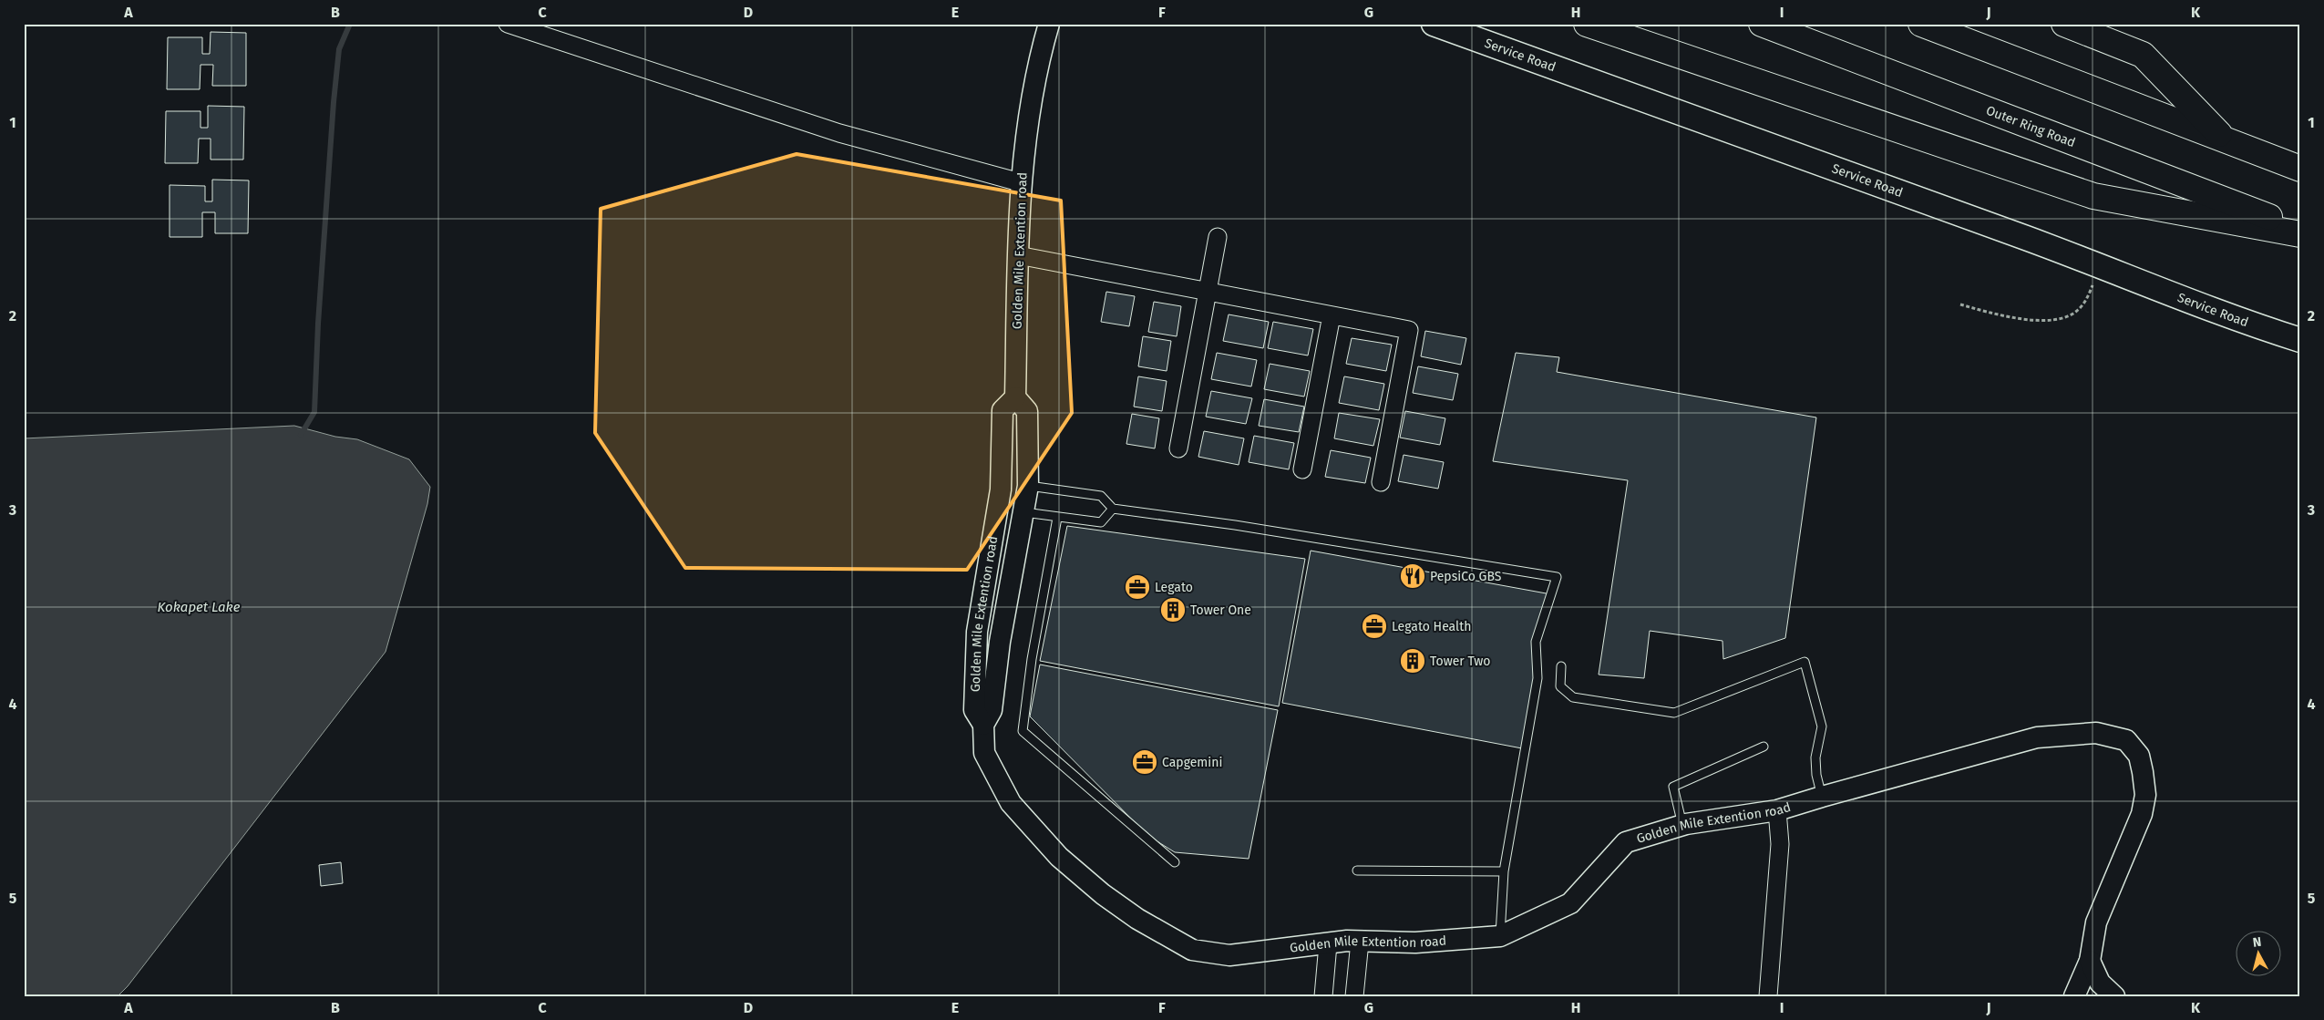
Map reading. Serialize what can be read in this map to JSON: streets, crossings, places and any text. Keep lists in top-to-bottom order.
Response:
{
  "streets": {
    "highway": ["Outer Ring Road"],
    "main road": ["Service Road"],
    "street": ["Golden Mile Extention road"]
  },
  "water": ["Kokapet Lake"],
  "places": {
    "restaurant": ["PepsiCo GBS"],
    "office": ["Legato", "Legato Health", "Capgemini"],
    "building": ["Tower One", "Tower Two"]
  },
  "north": "top",
  "grid": {
    "columns": [
      "A",
      "B",
      "C",
      "D",
      "E",
      "F",
      "G",
      "H",
      "I",
      "J",
      "K"
    ],
    "rows": [
      "1",
      "2",
      "3",
      "4",
      "5"
    ]
  }
}
